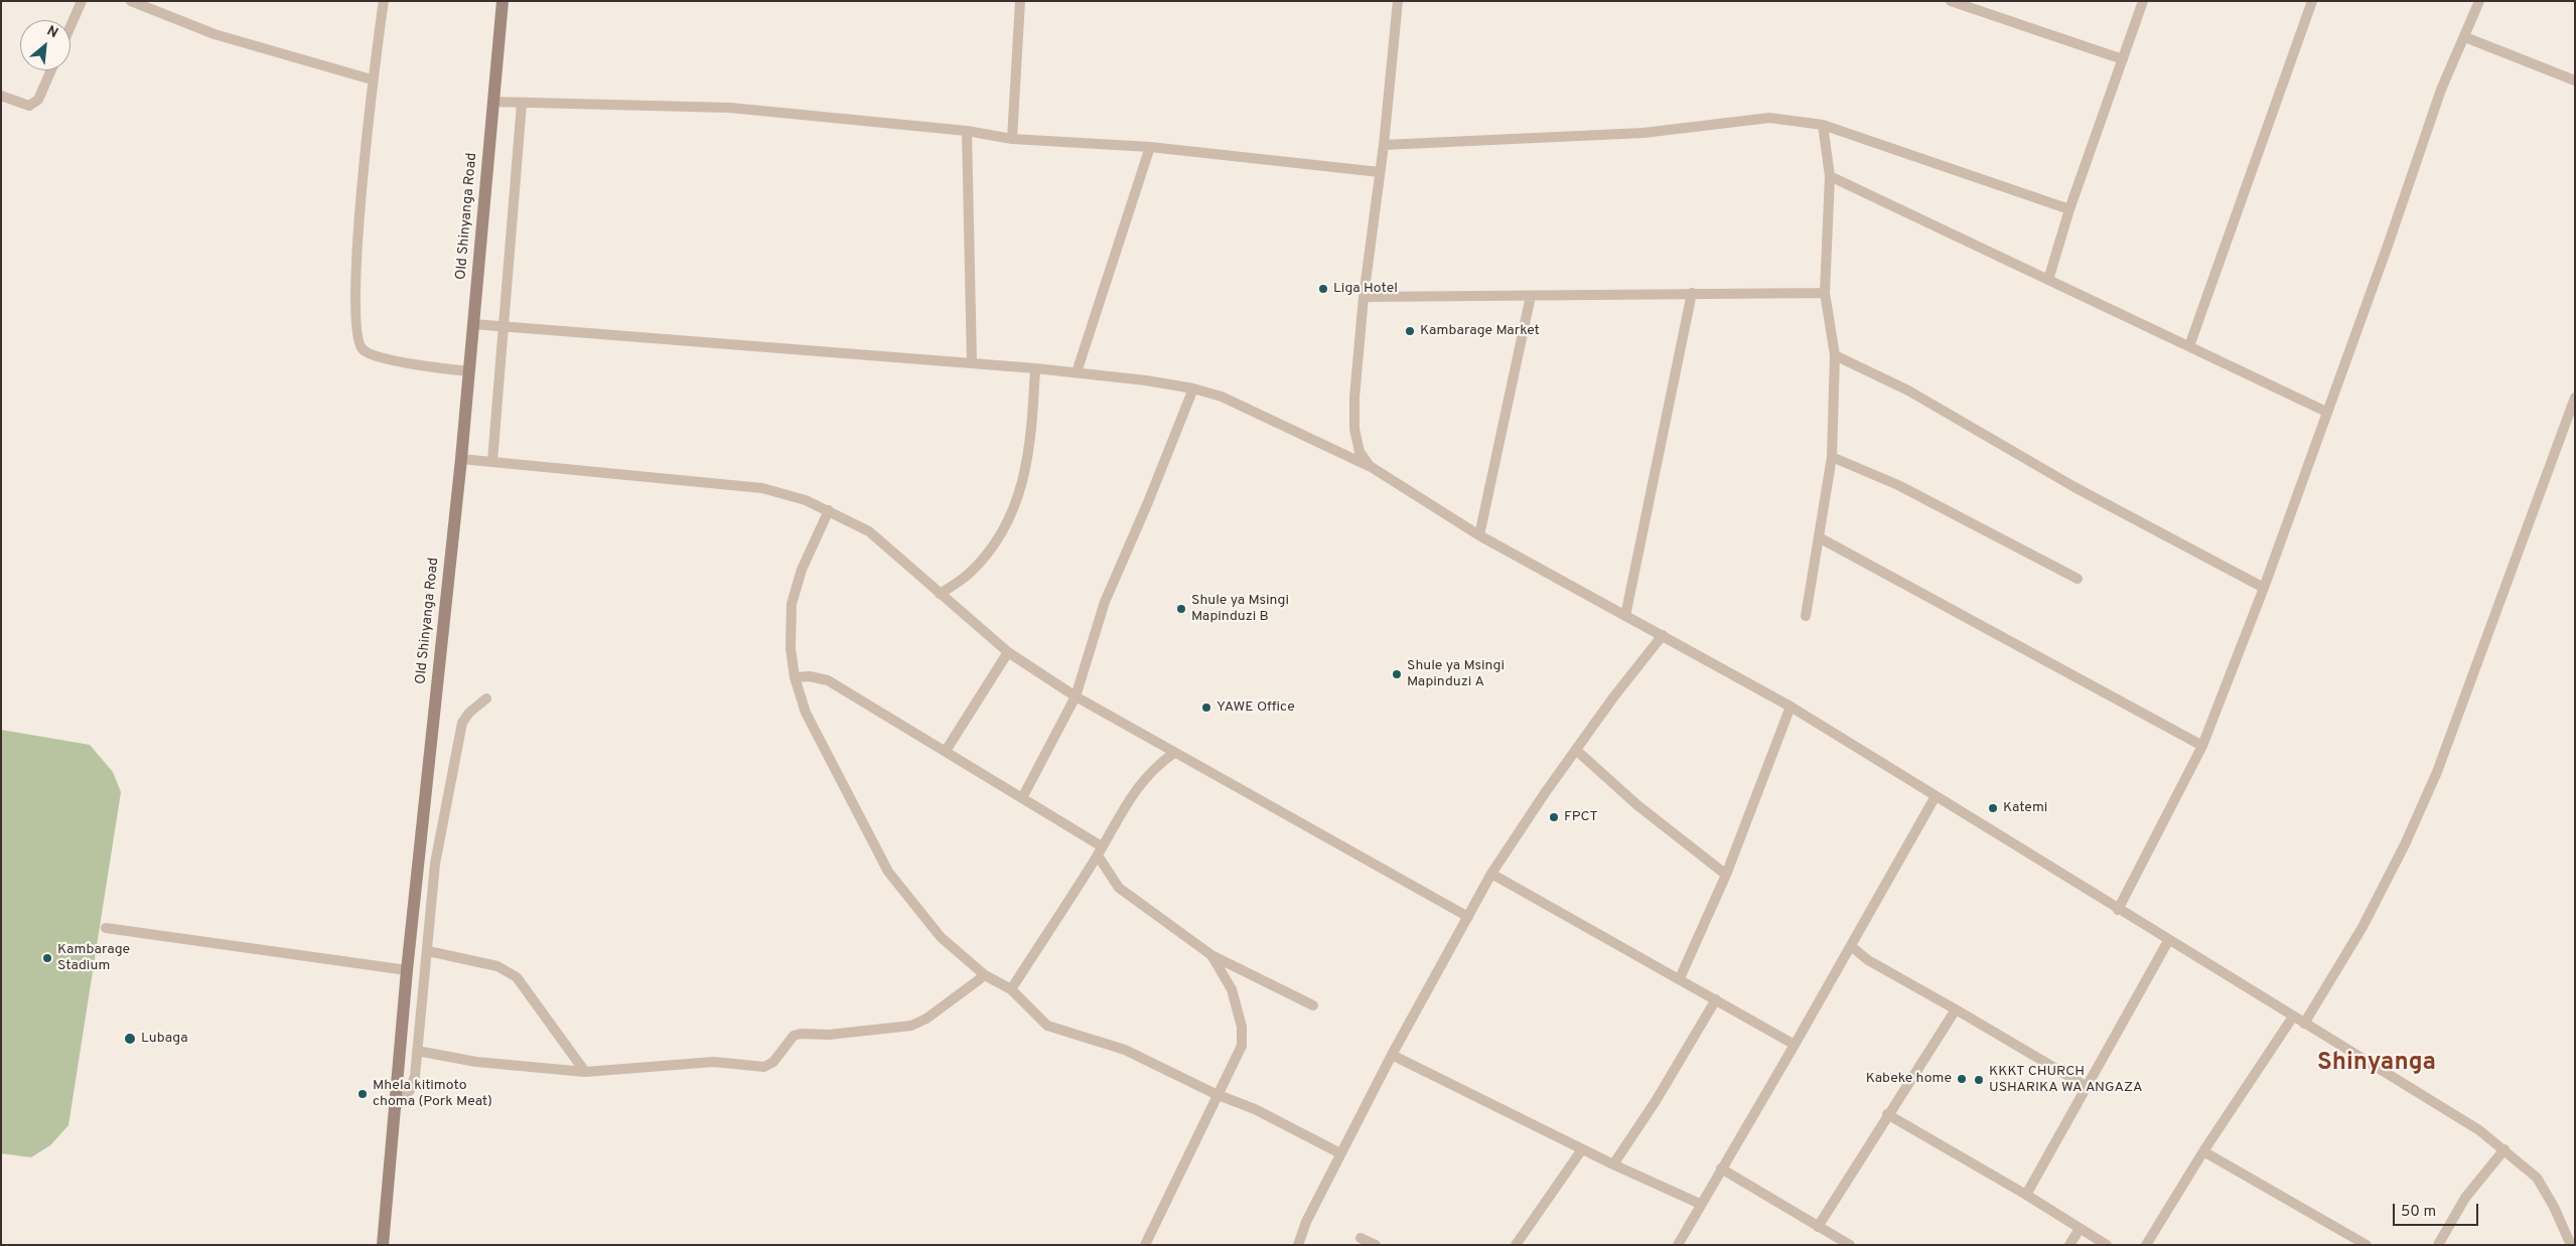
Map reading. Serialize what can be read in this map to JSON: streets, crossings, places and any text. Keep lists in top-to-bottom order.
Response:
{
  "streets": {
    "main road": ["Old Shinyanga Road"]
  },
  "districts": ["Shinyanga"],
  "places": [
    "Liga Hotel",
    "Kambarage Market",
    "Shule ya Msingi Mapinduzi B",
    "Shule ya Msingi Mapinduzi A",
    "YAWE Office",
    "Katemi",
    "FPCT",
    "Kambarage Stadium",
    "Lubaga",
    "Kabeke home",
    "KKKT CHURCH USHARIKA WA ANGAZA",
    "Mhela kitimoto choma (Pork Meat)"
  ],
  "scale_bar": "50 m",
  "north": "top right"
}
